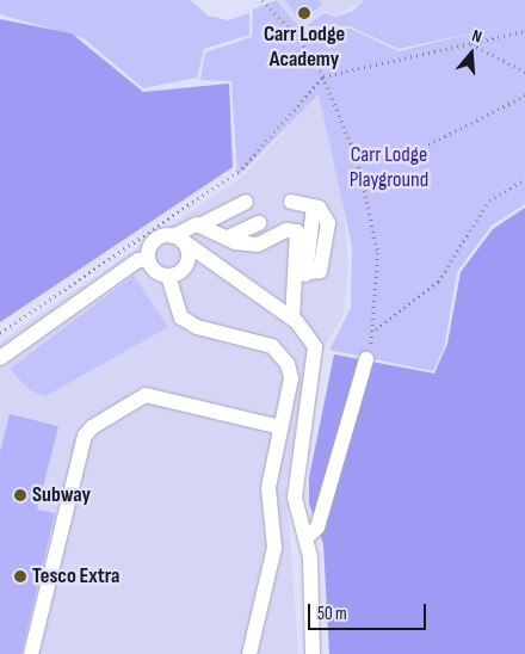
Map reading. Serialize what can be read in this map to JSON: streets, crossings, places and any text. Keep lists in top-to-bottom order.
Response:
{
  "parks": ["Carr Lodge Playground"],
  "places": ["Carr Lodge Academy", "Subway", "Tesco Extra"],
  "scale_bar": "50 m",
  "north": "top"
}
